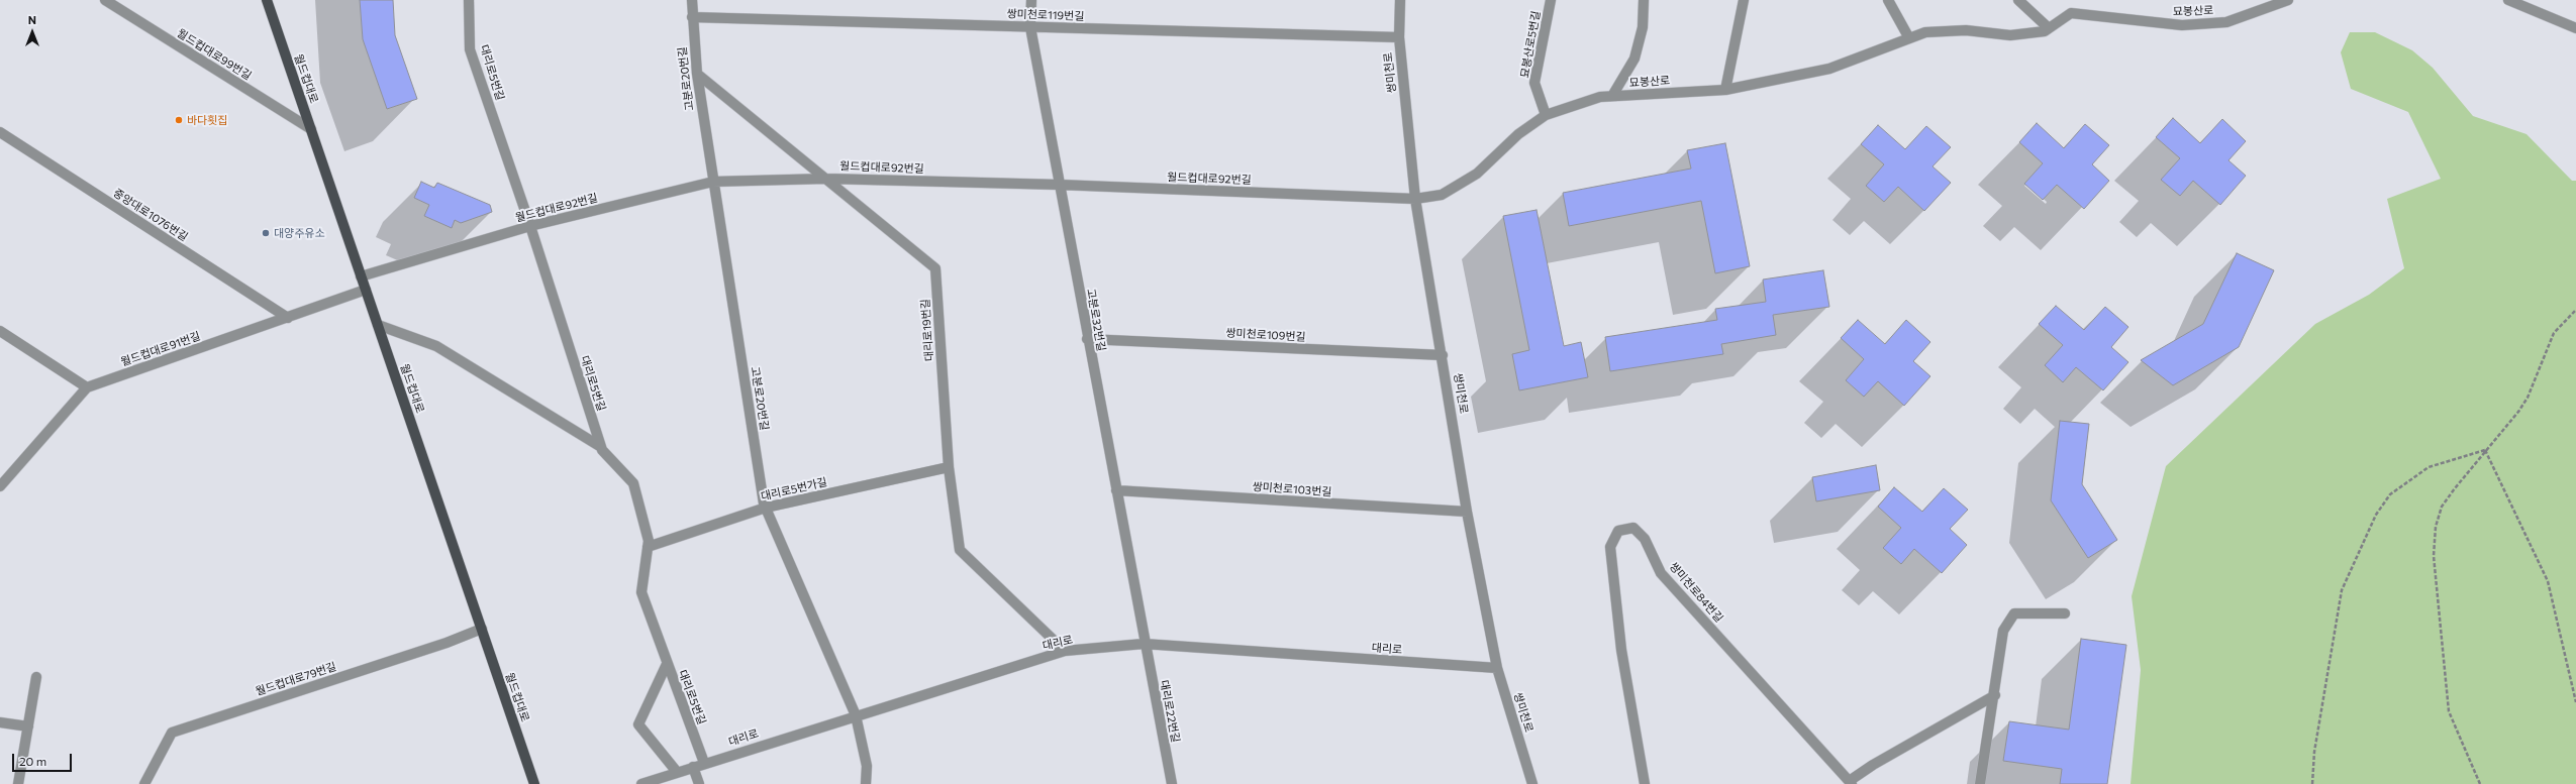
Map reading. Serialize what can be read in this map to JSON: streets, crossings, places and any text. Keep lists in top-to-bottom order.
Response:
{
  "streets": {
    "main road": ["월드컵대로"],
    "street": [
      "묘봉산로",
      "쌍미천로119번길",
      "묘봉산로5번길",
      "월드컵대로99번길",
      "대리로5번길",
      "쌍미천로",
      "고분로20번길",
      "월드컵대로92번길",
      "중앙대로1076번길",
      "고분로32번길",
      "대리로19번길",
      "쌍미천로109번길",
      "월드컵대로91번길",
      "대리로5번가길",
      "쌍미천로103번길",
      "쌍미천로84번길",
      "대리로",
      "월드컵대로79번길",
      "대리로22번길"
    ]
  },
  "crossings": [
    ["묘봉산로", "묘봉산로5번길"],
    ["묘봉산로", "쌍미천로"],
    ["묘봉산로", "월드컵대로92번길"],
    ["쌍미천로119번길", "쌍미천로"],
    ["쌍미천로119번길", "고분로20번길"],
    ["쌍미천로119번길", "고분로32번길"],
    ["월드컵대로99번길", "월드컵대로"],
    ["대리로5번길", "월드컵대로92번길"],
    ["대리로5번길", "대리로5번가길"],
    ["대리로5번길", "대리로"],
    ["쌍미천로", "월드컵대로92번길"],
    ["쌍미천로", "쌍미천로109번길"],
    ["쌍미천로", "쌍미천로103번길"],
    ["쌍미천로", "대리로"],
    ["월드컵대로", "월드컵대로92번길"],
    ["월드컵대로", "월드컵대로91번길"],
    ["월드컵대로", "월드컵대로79번길"],
    ["고분로20번길", "월드컵대로92번길"],
    ["고분로20번길", "대리로19번길"],
    ["고분로20번길", "대리로5번가길"],
    ["고분로20번길", "대리로"],
    ["월드컵대로92번길", "고분로32번길"],
    ["월드컵대로92번길", "대리로19번길"],
    ["중앙대로1076번길", "월드컵대로91번길"],
    ["고분로32번길", "쌍미천로109번길"],
    ["고분로32번길", "쌍미천로103번길"],
    ["고분로32번길", "대리로"],
    ["고분로32번길", "대리로22번길"],
    ["대리로19번길", "대리로5번가길"],
    ["대리로19번길", "대리로"],
    ["대리로", "대리로22번길"]
  ],
  "places": ["바다횟집", "대양주유소"],
  "scale_bar": "20 m",
  "north": "top"
}
